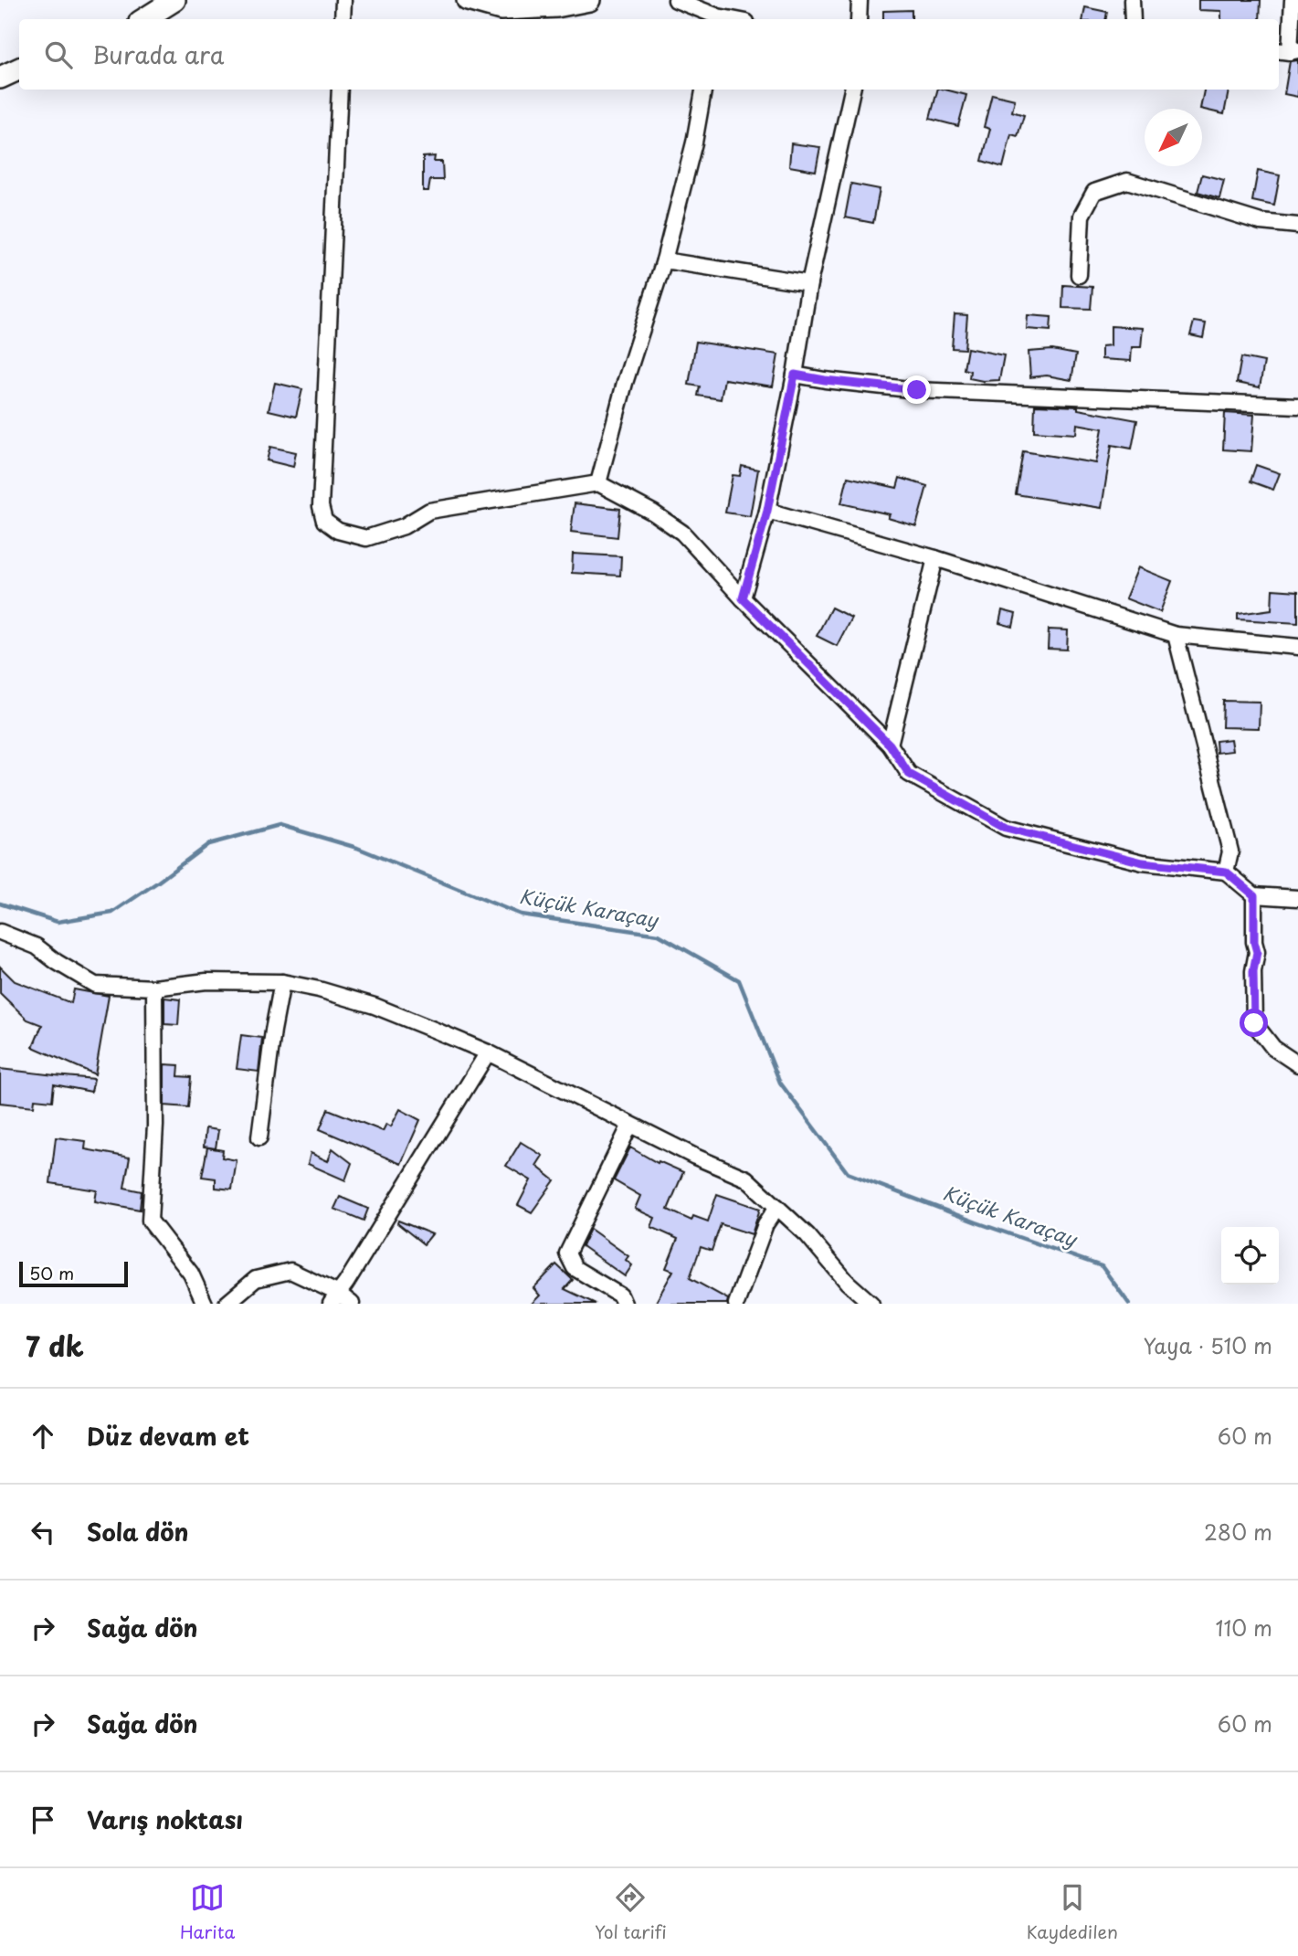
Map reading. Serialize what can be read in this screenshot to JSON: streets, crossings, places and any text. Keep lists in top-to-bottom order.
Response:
{
  "water": ["Küçük Karaçay"],
  "scale_bar": "50 m",
  "north": "bottom left",
  "page": {
    "search": "Burada ara",
    "scale": "50 m",
    "heading": ["7 dk", "Yaya · 510 m"],
    "list": [
      ["Düz devam et", "60 m"],
      ["Sola dön", "280 m"],
      ["Sağa dön", "110 m"],
      ["Sağa dön", "60 m"],
      "Varış noktası"
    ],
    "nav": ["Harita", "Yol tarifi", "Kaydedilen"]
  }
}
